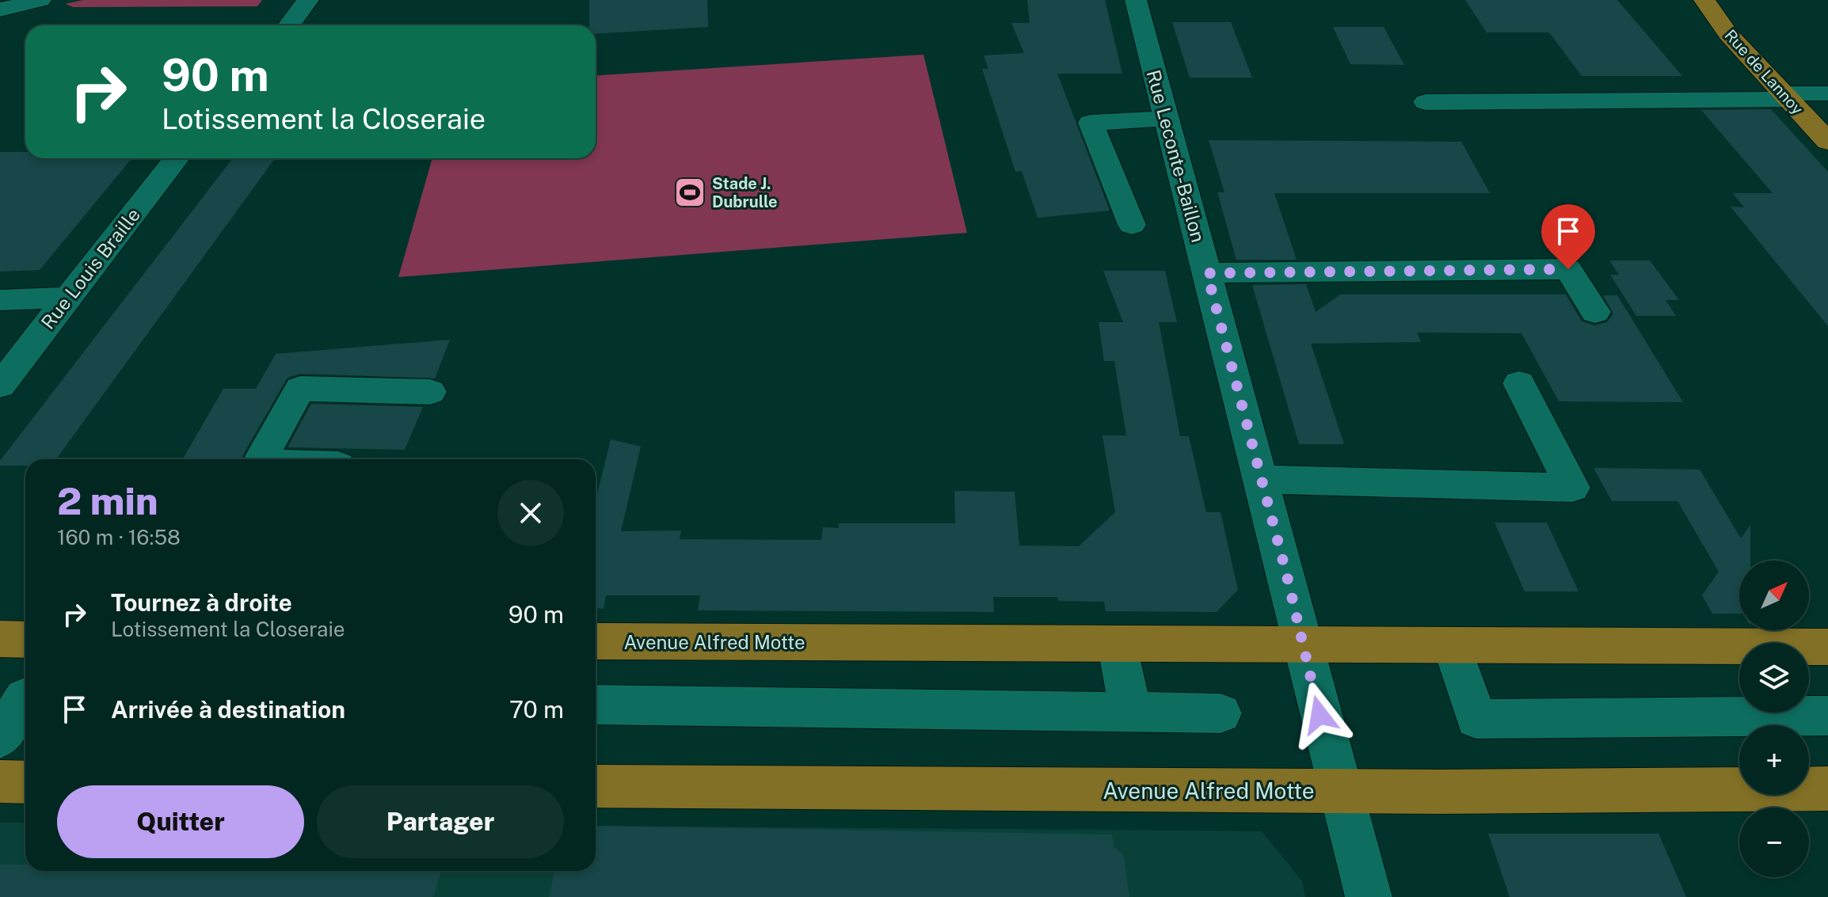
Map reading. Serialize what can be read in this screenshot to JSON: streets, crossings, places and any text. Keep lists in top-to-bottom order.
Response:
{
  "streets": {
    "main road": ["Rue de Lannoy", "Avenue Alfred Motte"],
    "street": ["Rue Leconte-Baillon", "Rue Louis Braille"]
  },
  "crossings": [
    ["Rue Leconte-Baillon", "Avenue Alfred Motte"]
  ],
  "places": {
    "sports": ["Stade J. Dubrulle"]
  },
  "north": "top right",
  "page": {
    "turn": ["90 m", "Lotissement la Closeraie"],
    "heading": ["2 min", "160 m · 16:58"],
    "map_buttons": ["+", "−"],
    "list": [
      {
        "name": "Tournez à droite",
        "note": "Lotissement la Closeraie",
        "value": "90 m"
      },
      {
        "name": "Arrivée à destination",
        "value": "70 m"
      }
    ],
    "buttons": ["Quitter", "Partager"]
  }
}
